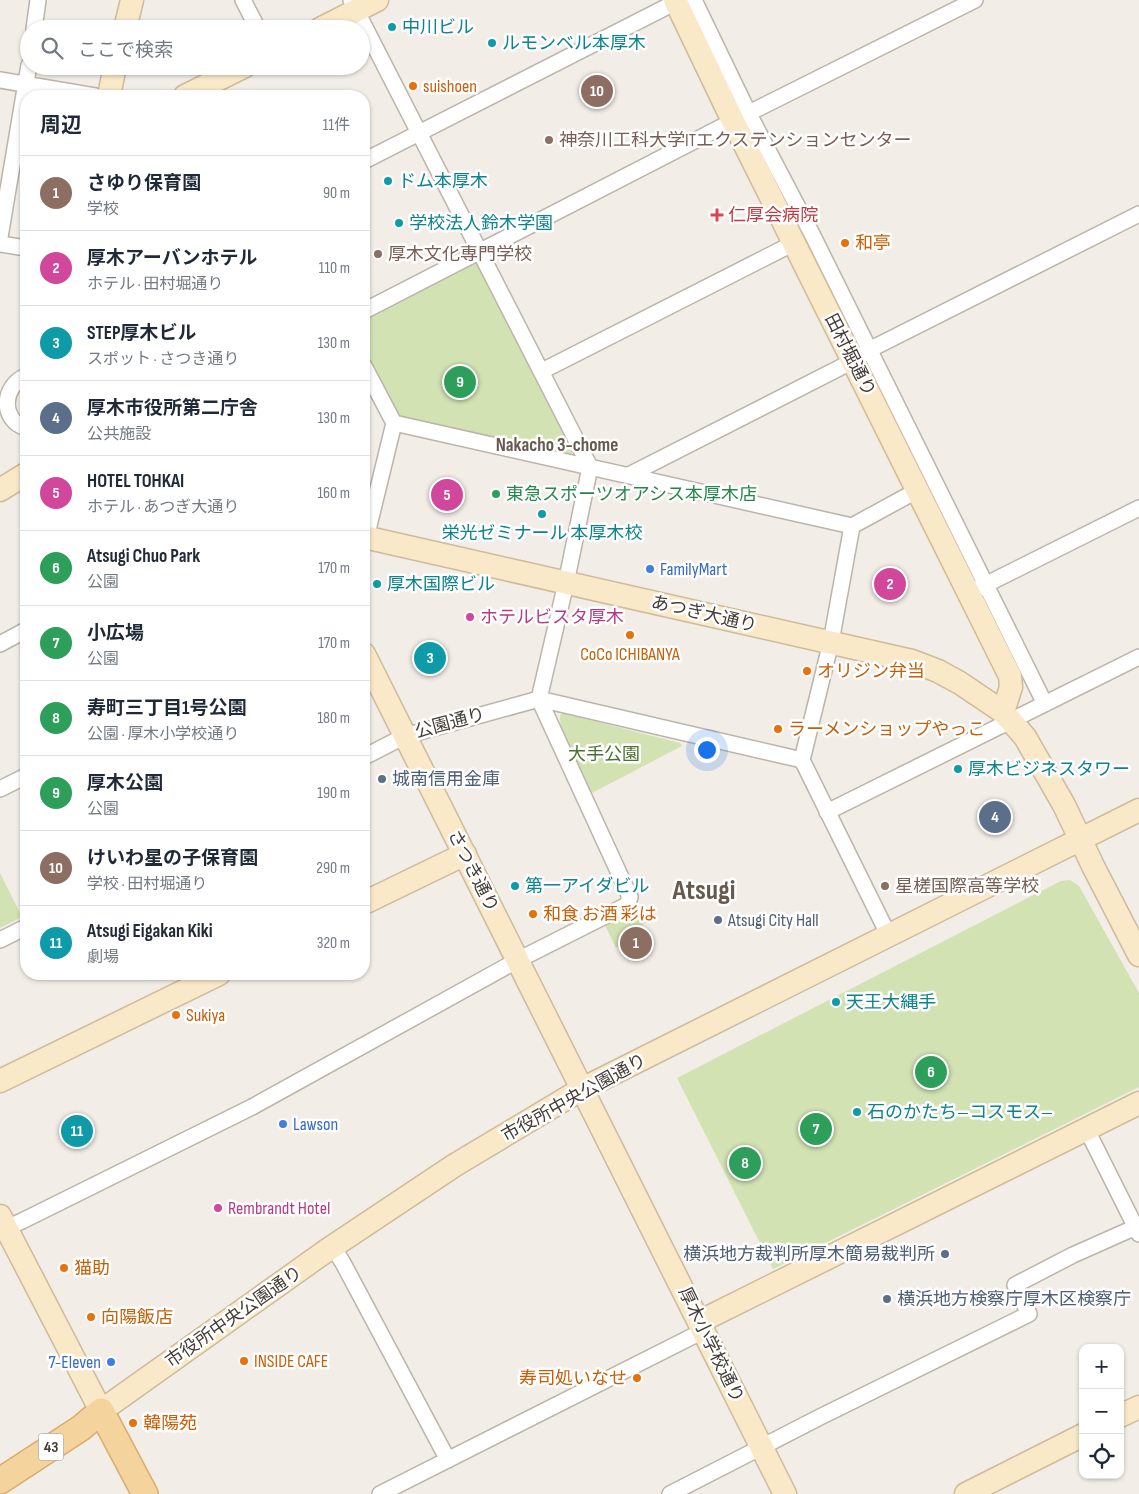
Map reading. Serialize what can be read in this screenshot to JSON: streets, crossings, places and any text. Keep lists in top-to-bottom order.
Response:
{
  "streets": {
    "main road": ["43"],
    "street": [
      "田村堀通り",
      "あつぎ大通り",
      "公園通り",
      "さつき通り",
      "市役所中央公園通り",
      "厚木小学校通り"
    ]
  },
  "crossings": [
    ["田村堀通り", "あつぎ大通り"],
    ["あつぎ大通り", "市役所中央公園通り"],
    ["公園通り", "さつき通り"],
    ["さつき通り", "市役所中央公園通り"],
    ["さつき通り", "厚木小学校通り"],
    ["市役所中央公園通り", "厚木小学校通り"],
    ["市役所中央公園通り", "43"]
  ],
  "districts": ["Nakacho 3-chome", "Atsugi"],
  "parks": ["大手公園"],
  "places": {
    "other": [
      "中川ビル",
      "ルモンベル本厚木",
      "suishoen",
      "神奈川工科大学ITエクステンションセンター",
      "ドム本厚木",
      "学校法人鈴木学園",
      "和亭",
      "厚木文化専門学校",
      "東急スポーツオアシス本厚木店",
      "栄光ゼミナール 本厚木校",
      "FamilyMart",
      "厚木国際ビル",
      "ホテルビスタ厚木",
      "CoCo ICHIBANYA",
      "オリジン弁当",
      "ラーメンショップやっこ",
      "厚木ビジネスタワー",
      "城南信用金庫",
      "第一アイダビル",
      "星槎国際高等学校",
      "和食 お酒 彩は",
      "Atsugi City Hall",
      "天王大縄手",
      "Sukiya",
      "石のかたち—コスモス—",
      "Lawson",
      "Rembrandt Hotel",
      "横浜地方裁判所厚木簡易裁判所",
      "猫助",
      "横浜地方検察庁厚木区検察庁",
      "向陽飯店",
      "INSIDE CAFE",
      "7-Eleven",
      "寿司処いなせ",
      "韓陽苑"
    ],
    "health": ["仁厚会病院"]
  },
  "page": {
    "search": "ここで検索",
    "pins": [
      "10",
      "9",
      "5",
      "2",
      "3",
      "4",
      "1",
      "6",
      "7",
      "11",
      "8"
    ],
    "heading": ["周辺", "11件"],
    "list": [
      {
        "mark": "1",
        "name": "さゆり保育園",
        "note": "学校",
        "value": "90 m"
      },
      {
        "mark": "2",
        "name": "厚木アーバンホテル",
        "note": "ホテル · 田村堀通り",
        "value": "110 m"
      },
      {
        "mark": "3",
        "name": "STEP厚木ビル",
        "note": "スポット · さつき通り",
        "value": "130 m"
      },
      {
        "mark": "4",
        "name": "厚木市役所第二庁舎",
        "note": "公共施設",
        "value": "130 m"
      },
      {
        "mark": "5",
        "name": "HOTEL TOHKAI",
        "note": "ホテル · あつぎ大通り",
        "value": "160 m"
      },
      {
        "mark": "6",
        "name": "Atsugi Chuo Park",
        "note": "公園",
        "value": "170 m"
      },
      {
        "mark": "7",
        "name": "小広場",
        "note": "公園",
        "value": "170 m"
      },
      {
        "mark": "8",
        "name": "寿町三丁目1号公園",
        "note": "公園 · 厚木小学校通り",
        "value": "180 m"
      },
      {
        "mark": "9",
        "name": "厚木公園",
        "note": "公園",
        "value": "190 m"
      },
      {
        "mark": "10",
        "name": "けいわ星の子保育園",
        "note": "学校 · 田村堀通り",
        "value": "290 m"
      },
      {
        "mark": "11",
        "name": "Atsugi Eigakan Kiki",
        "note": "劇場",
        "value": "320 m"
      }
    ],
    "map_buttons": ["+", "−"]
  }
}
